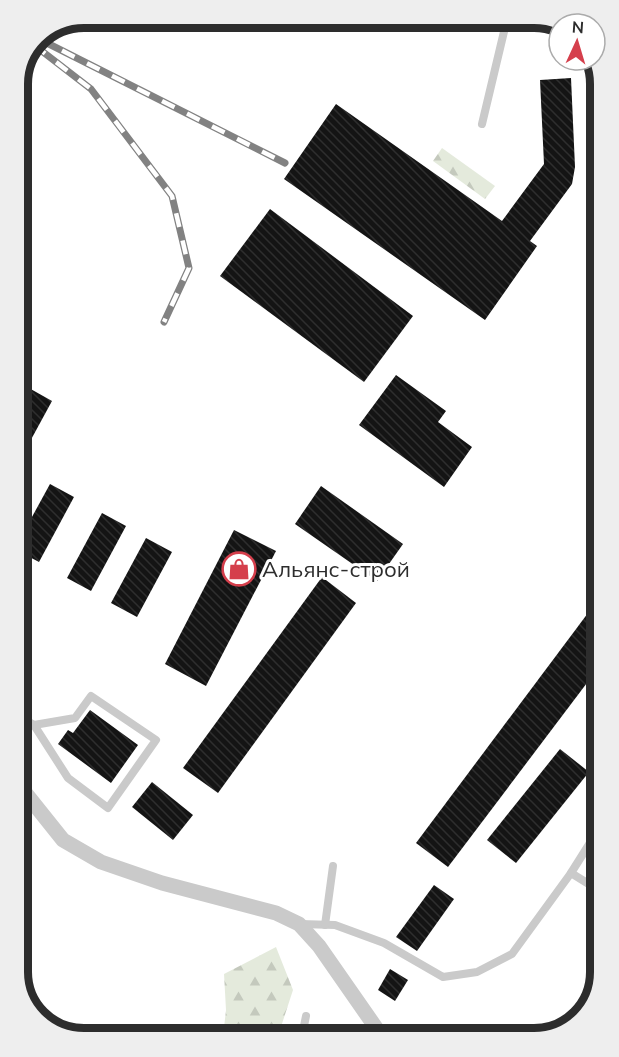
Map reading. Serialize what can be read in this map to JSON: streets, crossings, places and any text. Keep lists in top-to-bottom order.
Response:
{
  "places": {
    "shop": ["Альянс-строй"]
  },
  "north": "top"
}
